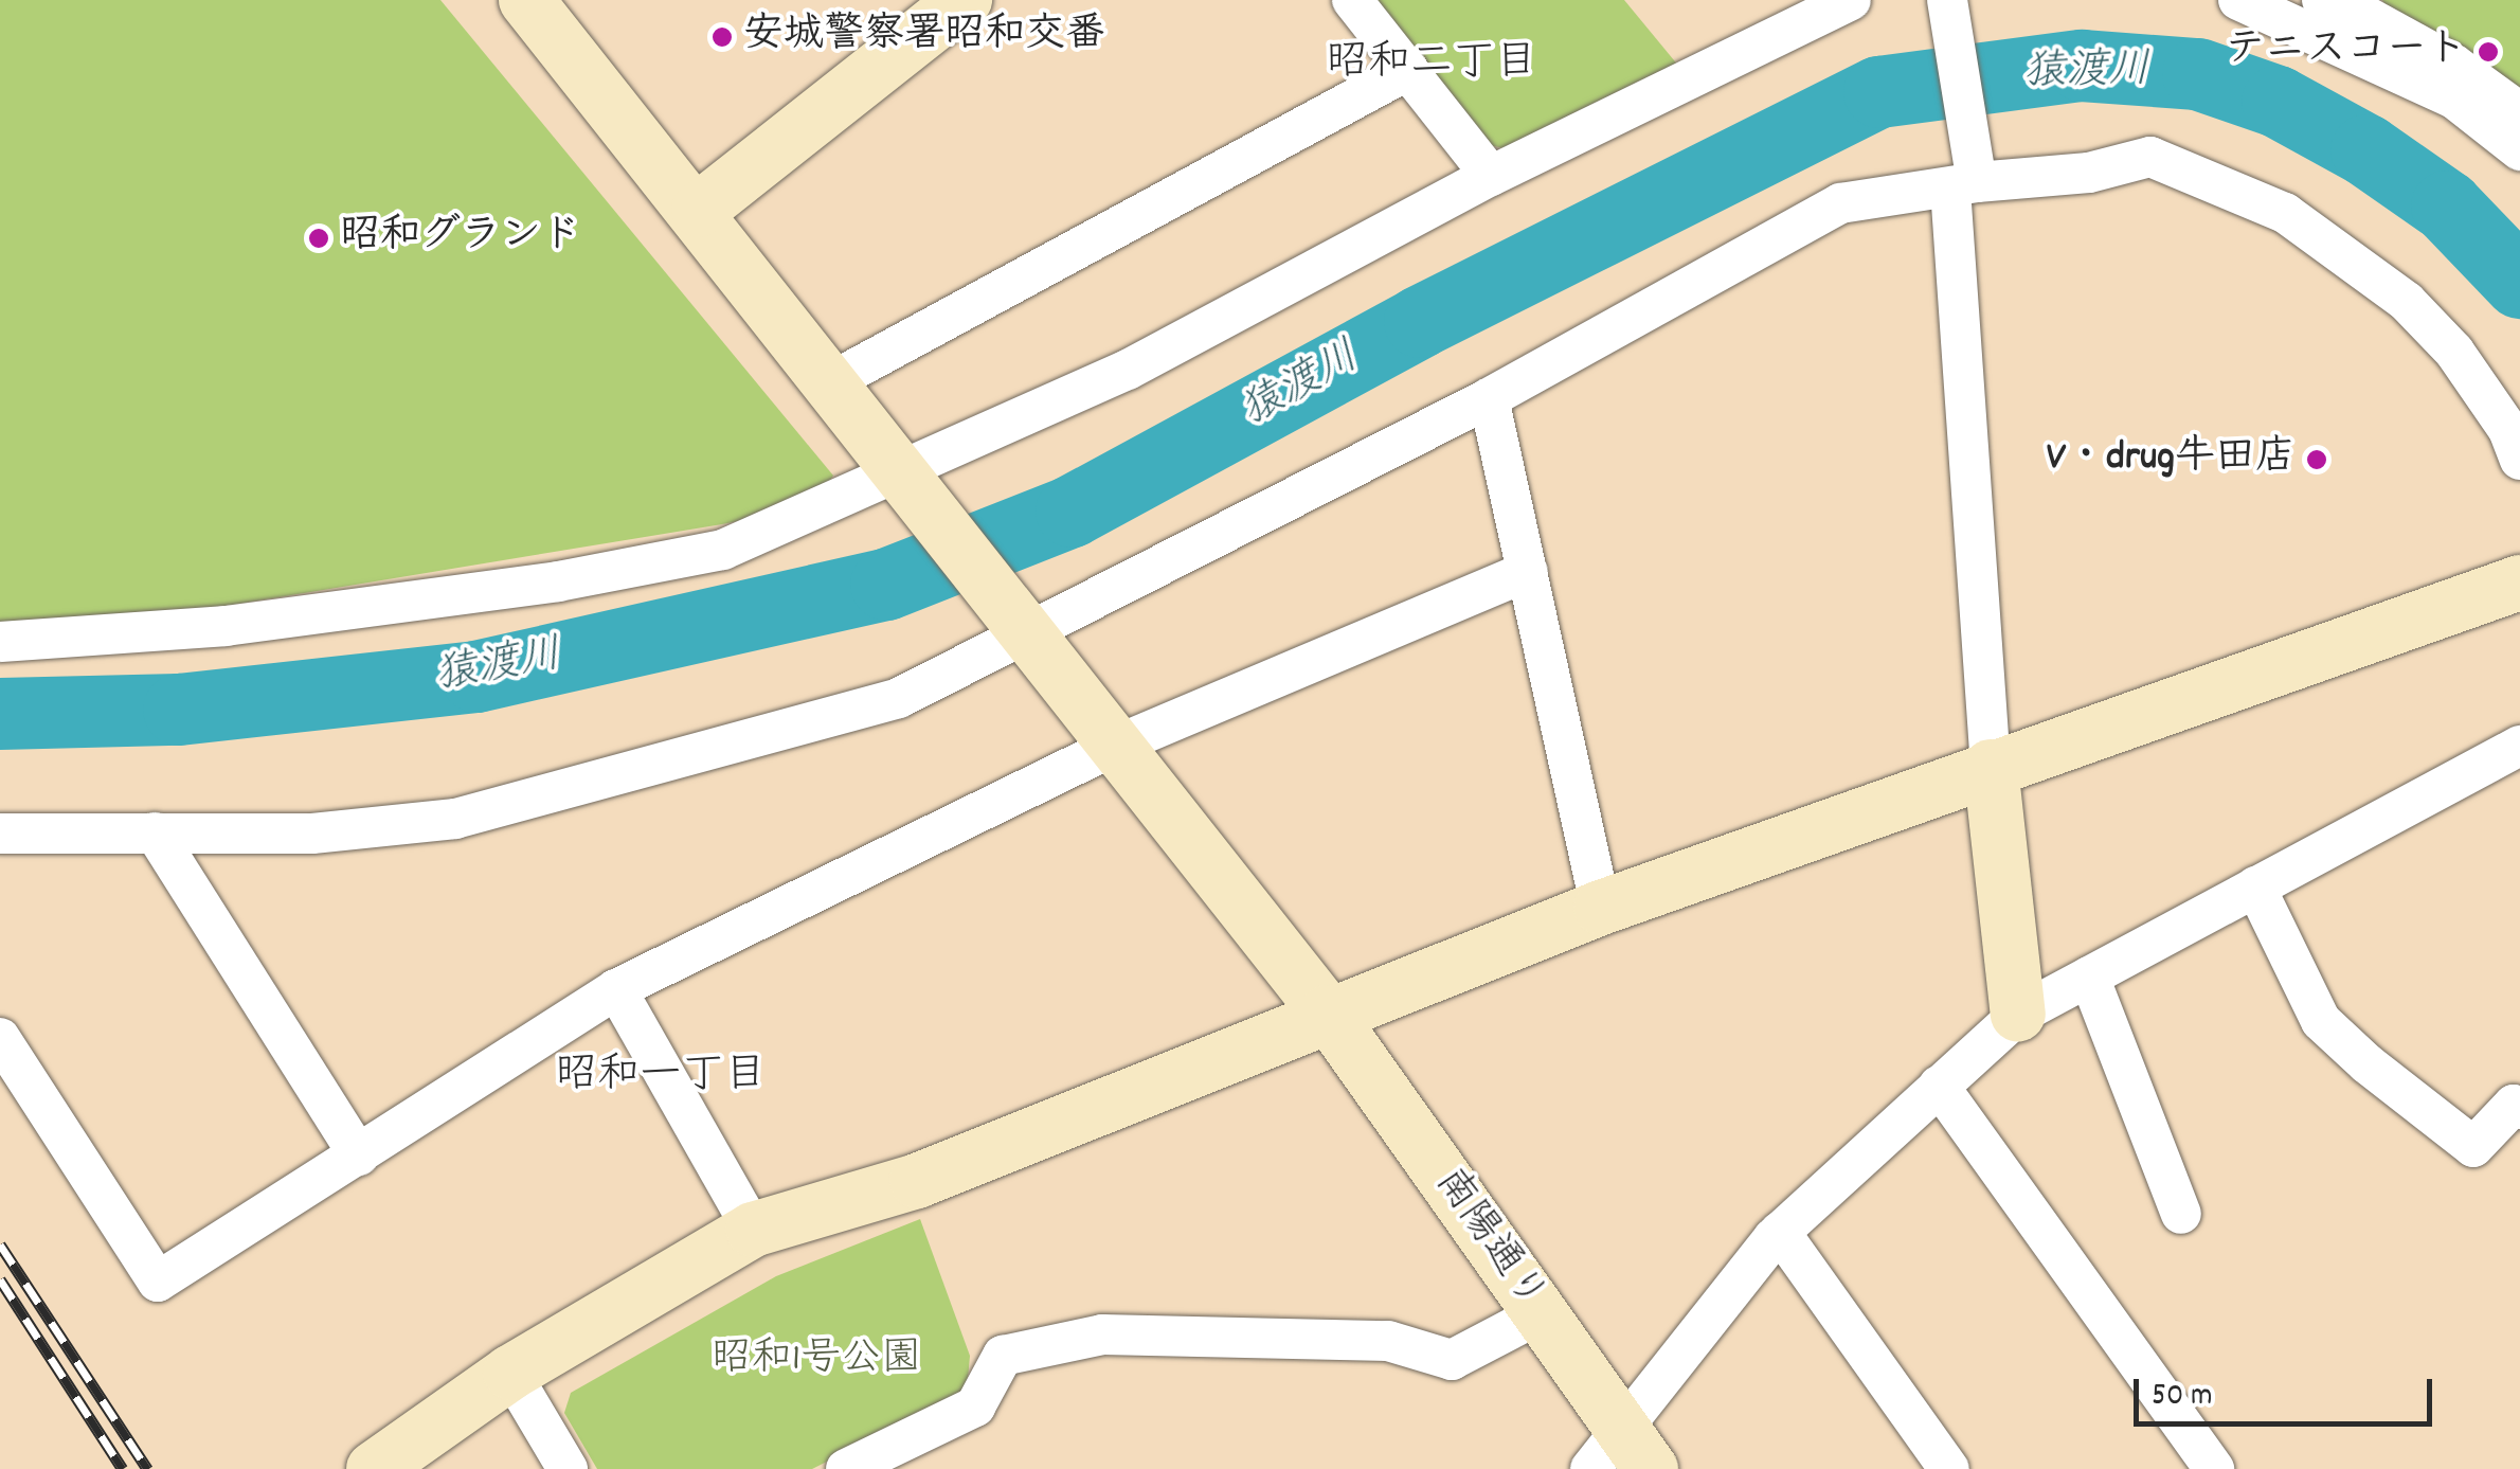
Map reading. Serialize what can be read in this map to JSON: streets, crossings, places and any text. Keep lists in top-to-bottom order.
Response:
{
  "streets": {
    "street": ["南陽通り"]
  },
  "districts": ["昭和二丁目", "昭和一丁目"],
  "water": ["猿渡川"],
  "parks": ["昭和1号公園"],
  "places": [
    "安城警察署昭和交番",
    "テニスコート",
    "昭和グランド",
    "V・drug牛田店"
  ],
  "scale_bar": "50 m"
}
